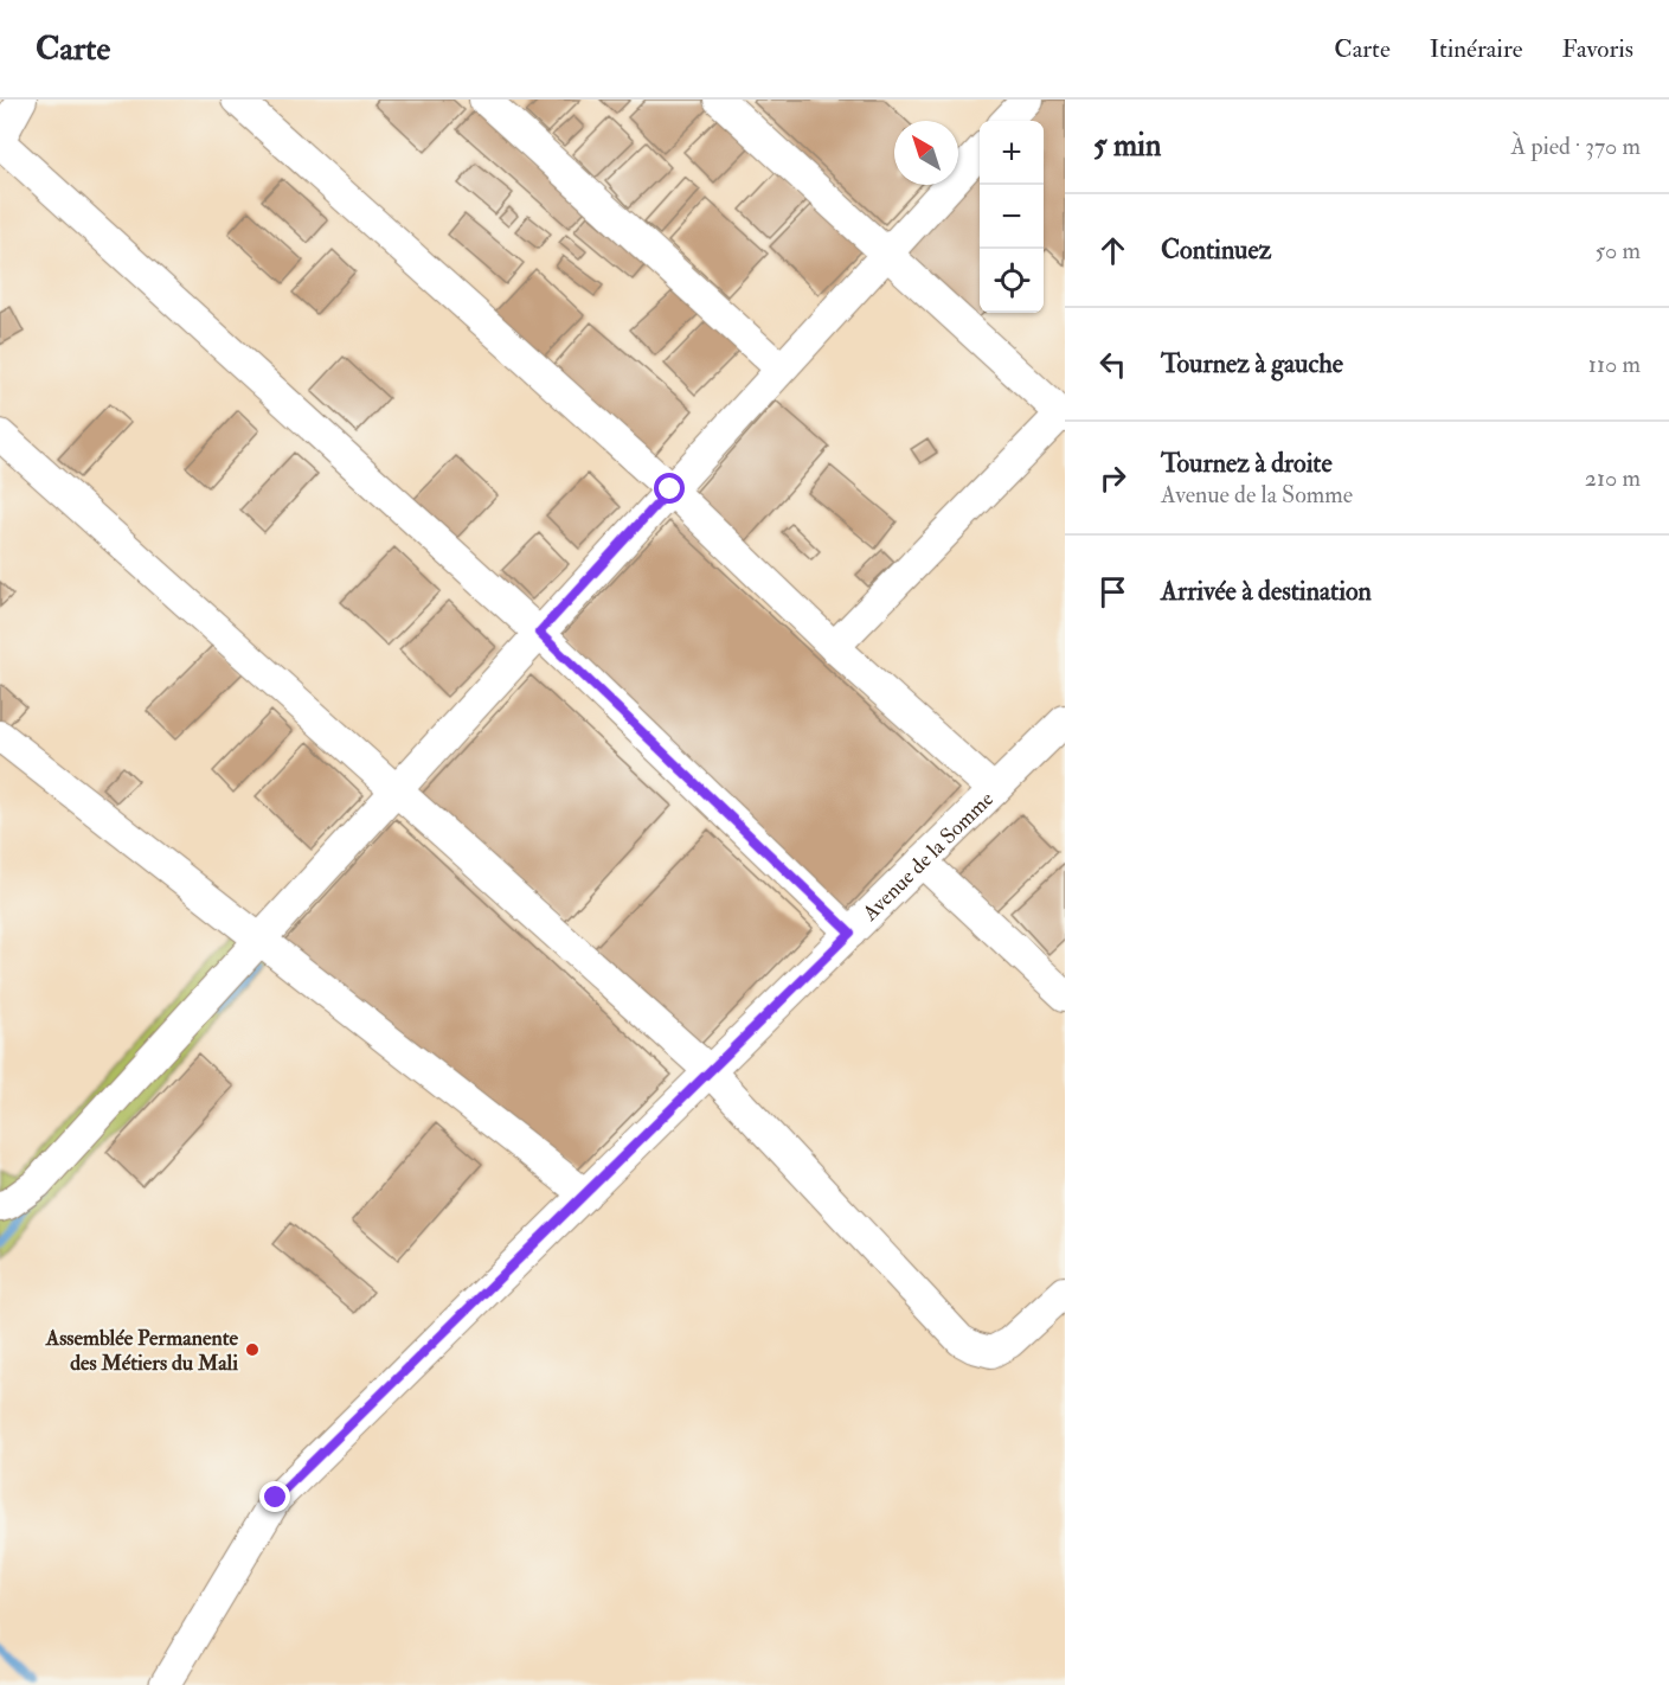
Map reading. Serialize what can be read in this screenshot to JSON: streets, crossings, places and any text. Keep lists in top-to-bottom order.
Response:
{
  "streets": {
    "street": ["Avenue de la Somme"]
  },
  "places": ["Assemblée Permanente des Métiers du Mali"],
  "north": "top left",
  "page": {
    "header": "Carte",
    "nav": ["Carte", "Itinéraire", "Favoris"],
    "heading": ["5 min", "À pied · 370 m"],
    "map_buttons": ["+", "−"],
    "list": [
      ["Continuez", "50 m"],
      ["Tournez à gauche", "110 m"],
      ["Tournez à droite", "Avenue de la Somme", "210 m"],
      "Arrivée à destination"
    ]
  }
}
